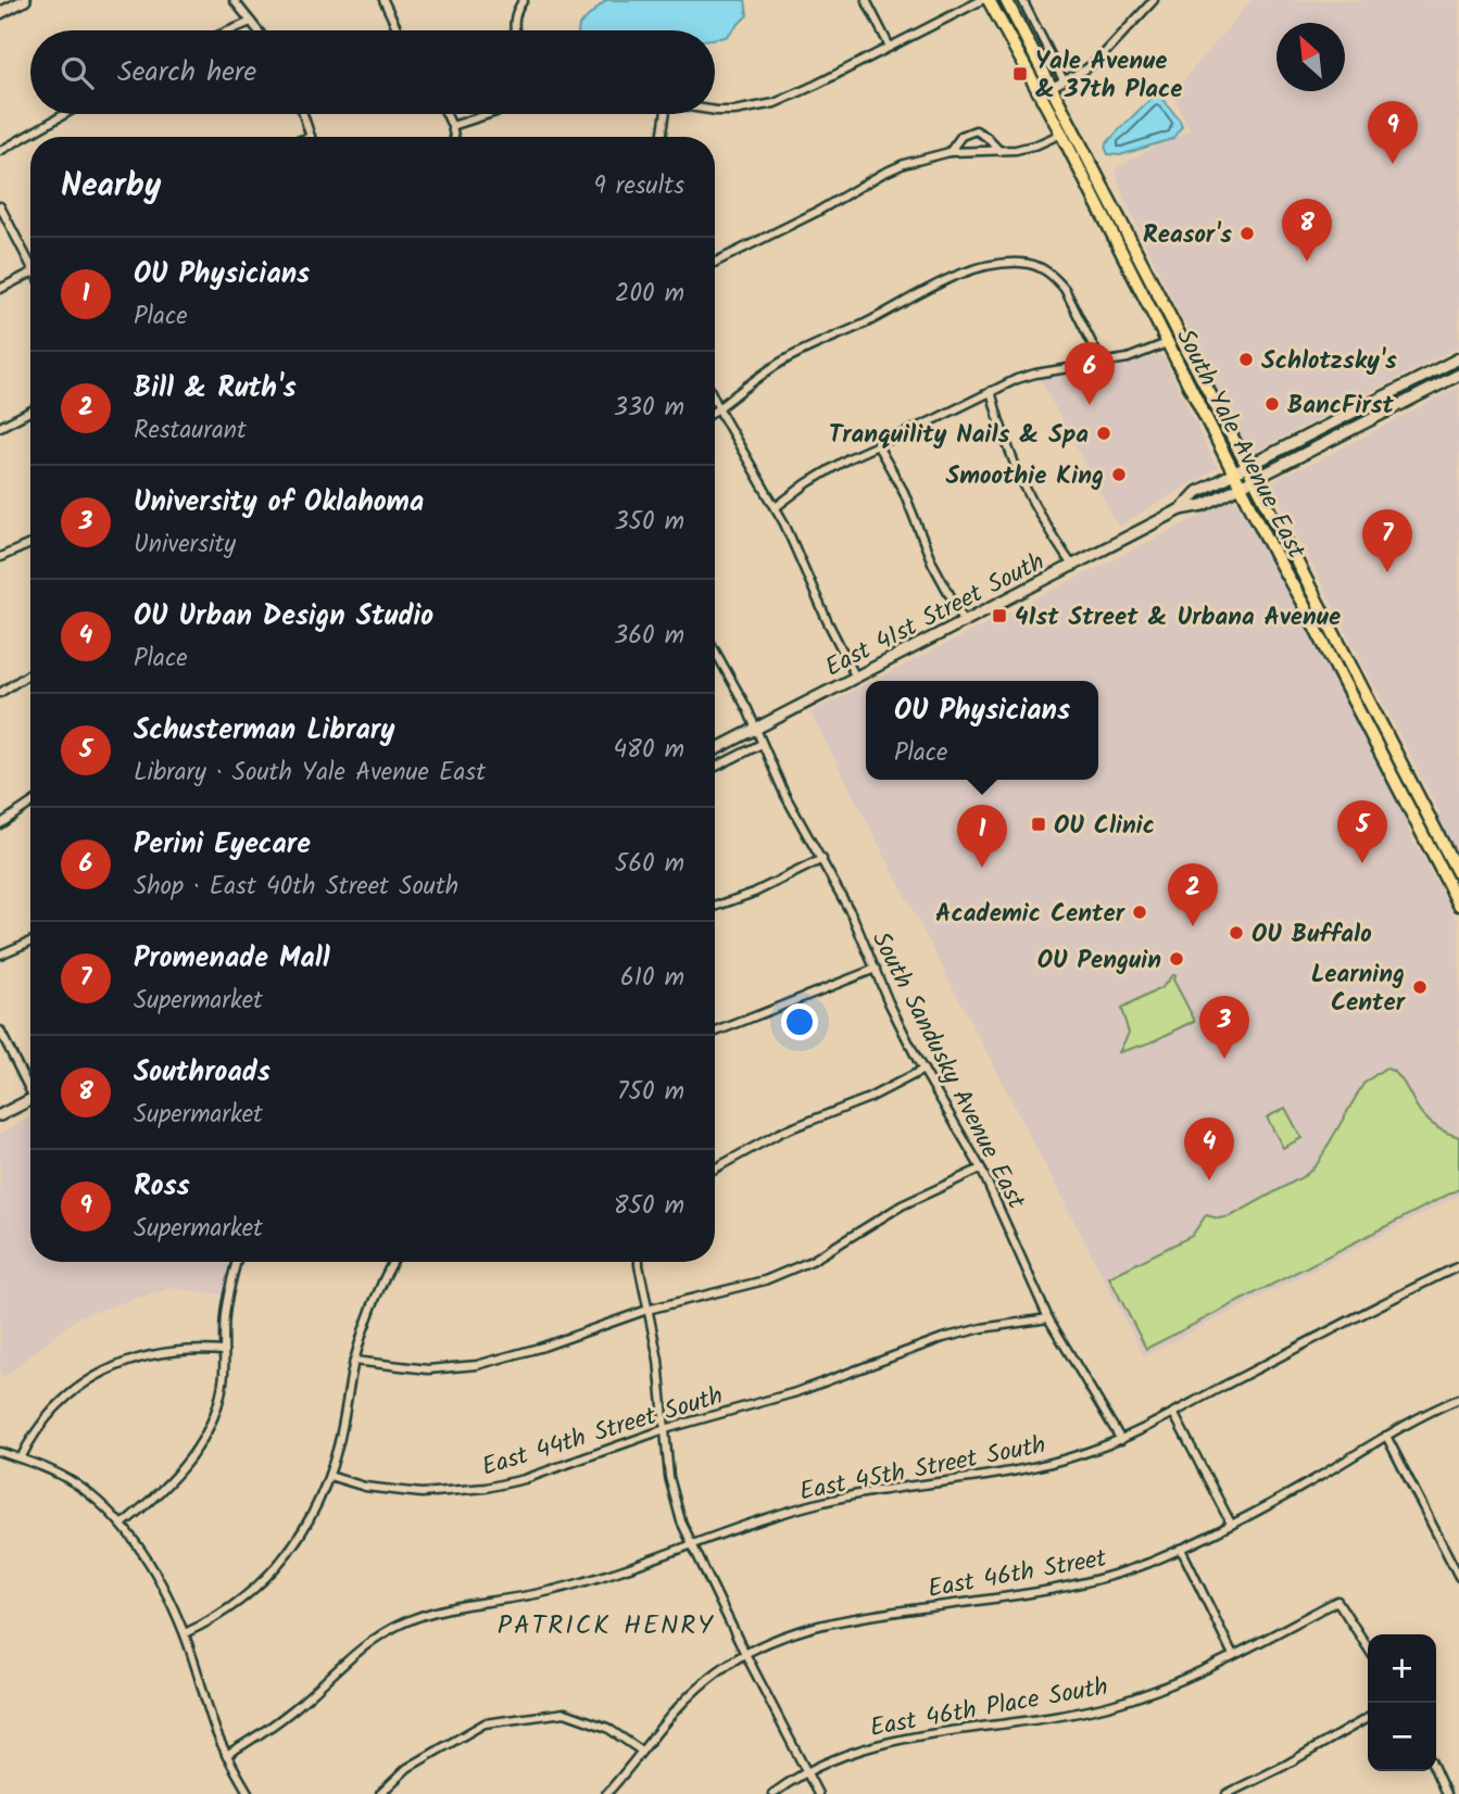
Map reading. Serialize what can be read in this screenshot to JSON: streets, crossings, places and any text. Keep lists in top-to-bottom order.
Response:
{
  "streets": {
    "main road": ["South Yale Avenue East", "East 41st Street South"],
    "street": [
      "South Sandusky Avenue East",
      "East 44th Street South",
      "East 45th Street South",
      "East 46th Street",
      "East 46th Place South"
    ]
  },
  "crossings": [
    ["South Yale Avenue East", "East 41st Street South"],
    ["East 41st Street South", "South Sandusky Avenue East"],
    ["South Sandusky Avenue East", "East 44th Street South"],
    ["South Sandusky Avenue East", "East 45th Street South"]
  ],
  "districts": ["PATRICK HENRY"],
  "places": {
    "transit": ["Yale Avenue & 37th Place", "41st Street & Urbana Avenue", "OU Clinic"],
    "other": [
      "Reasor's",
      "Schlotzsky's",
      "BancFirst",
      "Tranquility Nails & Spa",
      "Smoothie King",
      "Academic Center",
      "OU Buffalo",
      "OU Penguin",
      "Learning Center"
    ]
  },
  "north": "top left",
  "page": {
    "search": "Search here",
    "pins": [
      "9",
      "8",
      "6",
      "7",
      "5",
      "1",
      "2",
      "3",
      "4"
    ],
    "heading": ["Nearby", "9 results"],
    "list": [
      {
        "mark": "1",
        "name": "OU Physicians",
        "note": "Place",
        "value": "200 m"
      },
      {
        "mark": "2",
        "name": "Bill & Ruth's",
        "note": "Restaurant",
        "value": "330 m"
      },
      {
        "mark": "3",
        "name": "University of Oklahoma",
        "note": "University",
        "value": "350 m"
      },
      {
        "mark": "4",
        "name": "OU Urban Design Studio",
        "note": "Place",
        "value": "360 m"
      },
      {
        "mark": "5",
        "name": "Schusterman Library",
        "note": "Library · South Yale Avenue East",
        "value": "480 m"
      },
      {
        "mark": "6",
        "name": "Perini Eyecare",
        "note": "Shop · East 40th Street South",
        "value": "560 m"
      },
      {
        "mark": "7",
        "name": "Promenade Mall",
        "note": "Supermarket",
        "value": "610 m"
      },
      {
        "mark": "8",
        "name": "Southroads",
        "note": "Supermarket",
        "value": "750 m"
      },
      {
        "mark": "9",
        "name": "Ross",
        "note": "Supermarket",
        "value": "850 m"
      }
    ],
    "popup": ["OU Physicians", "Place"],
    "map_buttons": ["+", "−"]
  }
}
